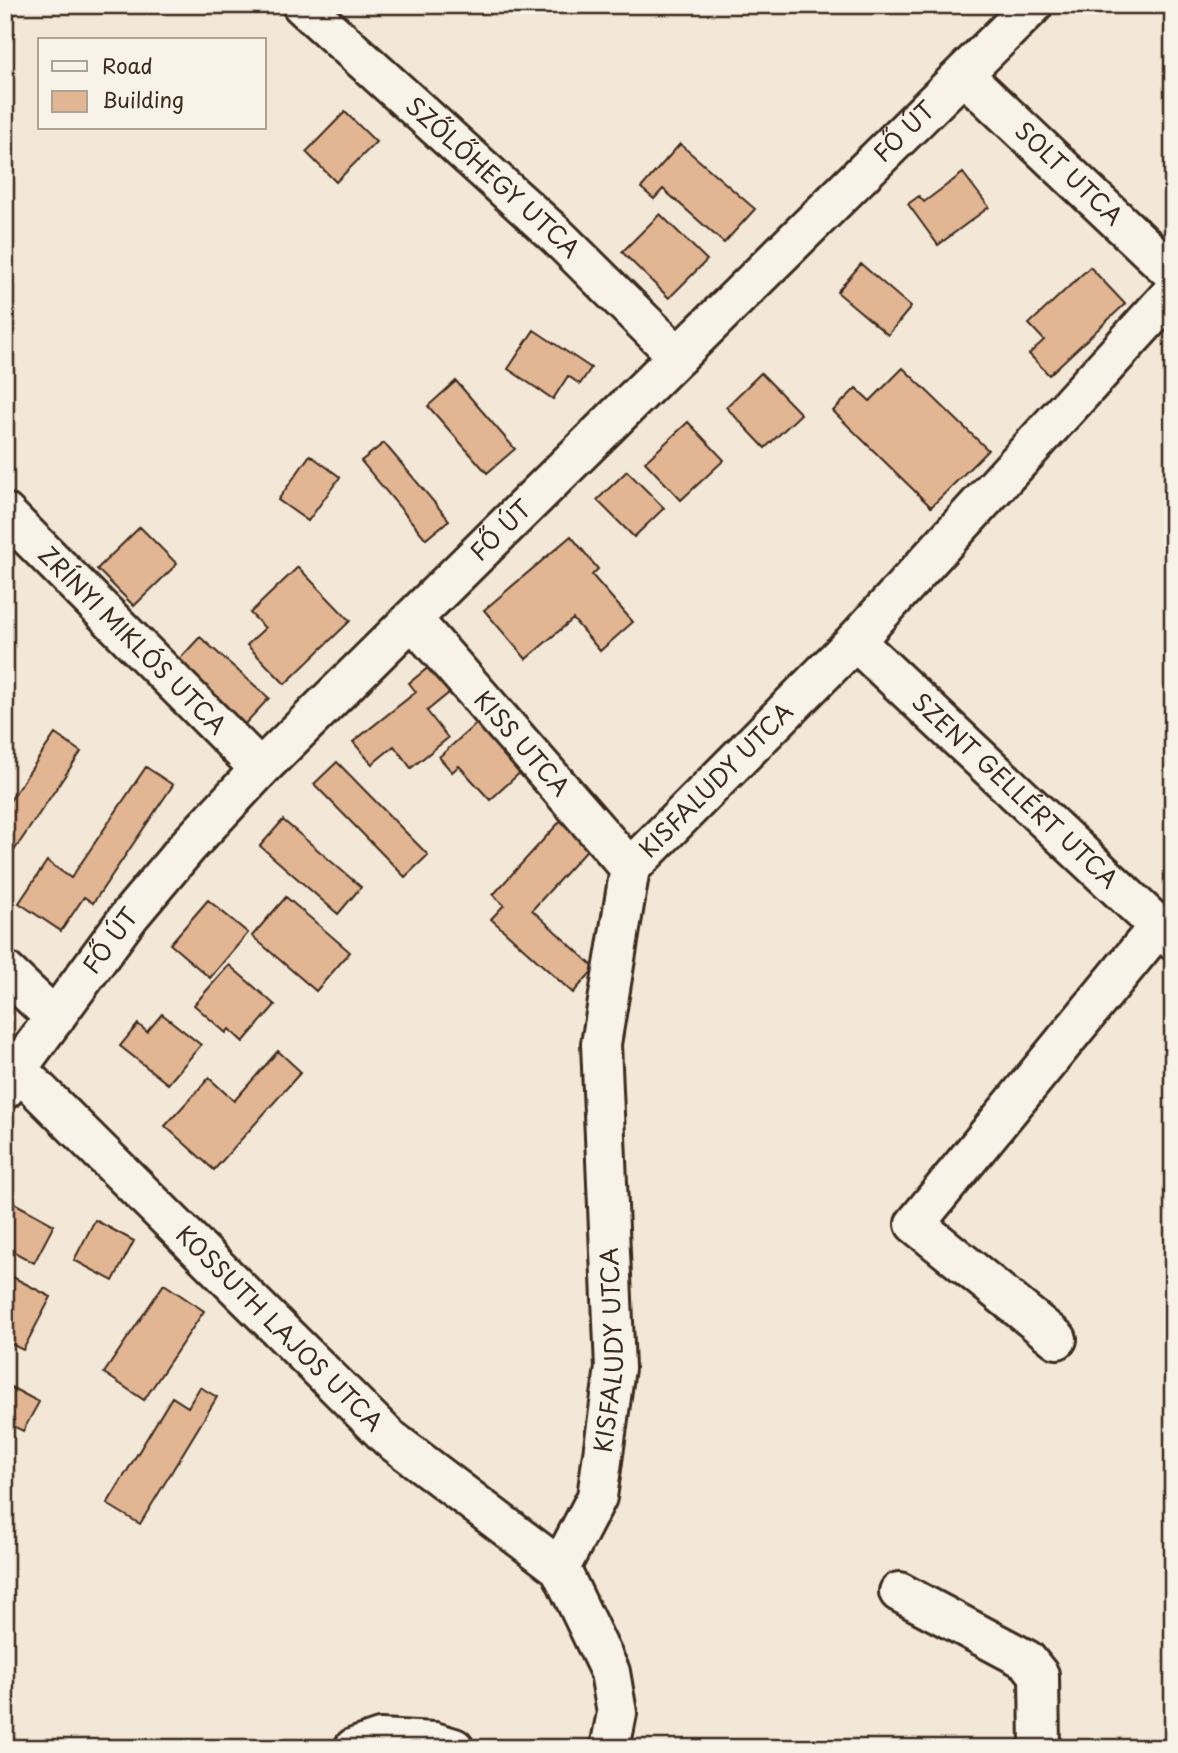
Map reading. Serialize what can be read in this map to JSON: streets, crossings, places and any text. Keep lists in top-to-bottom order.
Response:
{
  "streets": {
    "street": [
      "FŐ ÚT",
      "SOLT UTCA",
      "SZŐLŐHEGY UTCA",
      "ZRÍNYI MIKLÓS UTCA",
      "KISS UTCA",
      "KISFALUDY UTCA",
      "SZENT GELLÉRT UTCA",
      "KOSSUTH LAJOS UTCA"
    ]
  },
  "crossings": [
    ["FŐ ÚT", "SOLT UTCA"],
    ["FŐ ÚT", "SZŐLŐHEGY UTCA"],
    ["FŐ ÚT", "ZRÍNYI MIKLÓS UTCA"],
    ["FŐ ÚT", "KISS UTCA"],
    ["FŐ ÚT", "KOSSUTH LAJOS UTCA"],
    ["KISS UTCA", "KISFALUDY UTCA"],
    ["KISFALUDY UTCA", "SZENT GELLÉRT UTCA"],
    ["KISFALUDY UTCA", "KOSSUTH LAJOS UTCA"]
  ],
  "legend": ["Road", "Building"]
}
